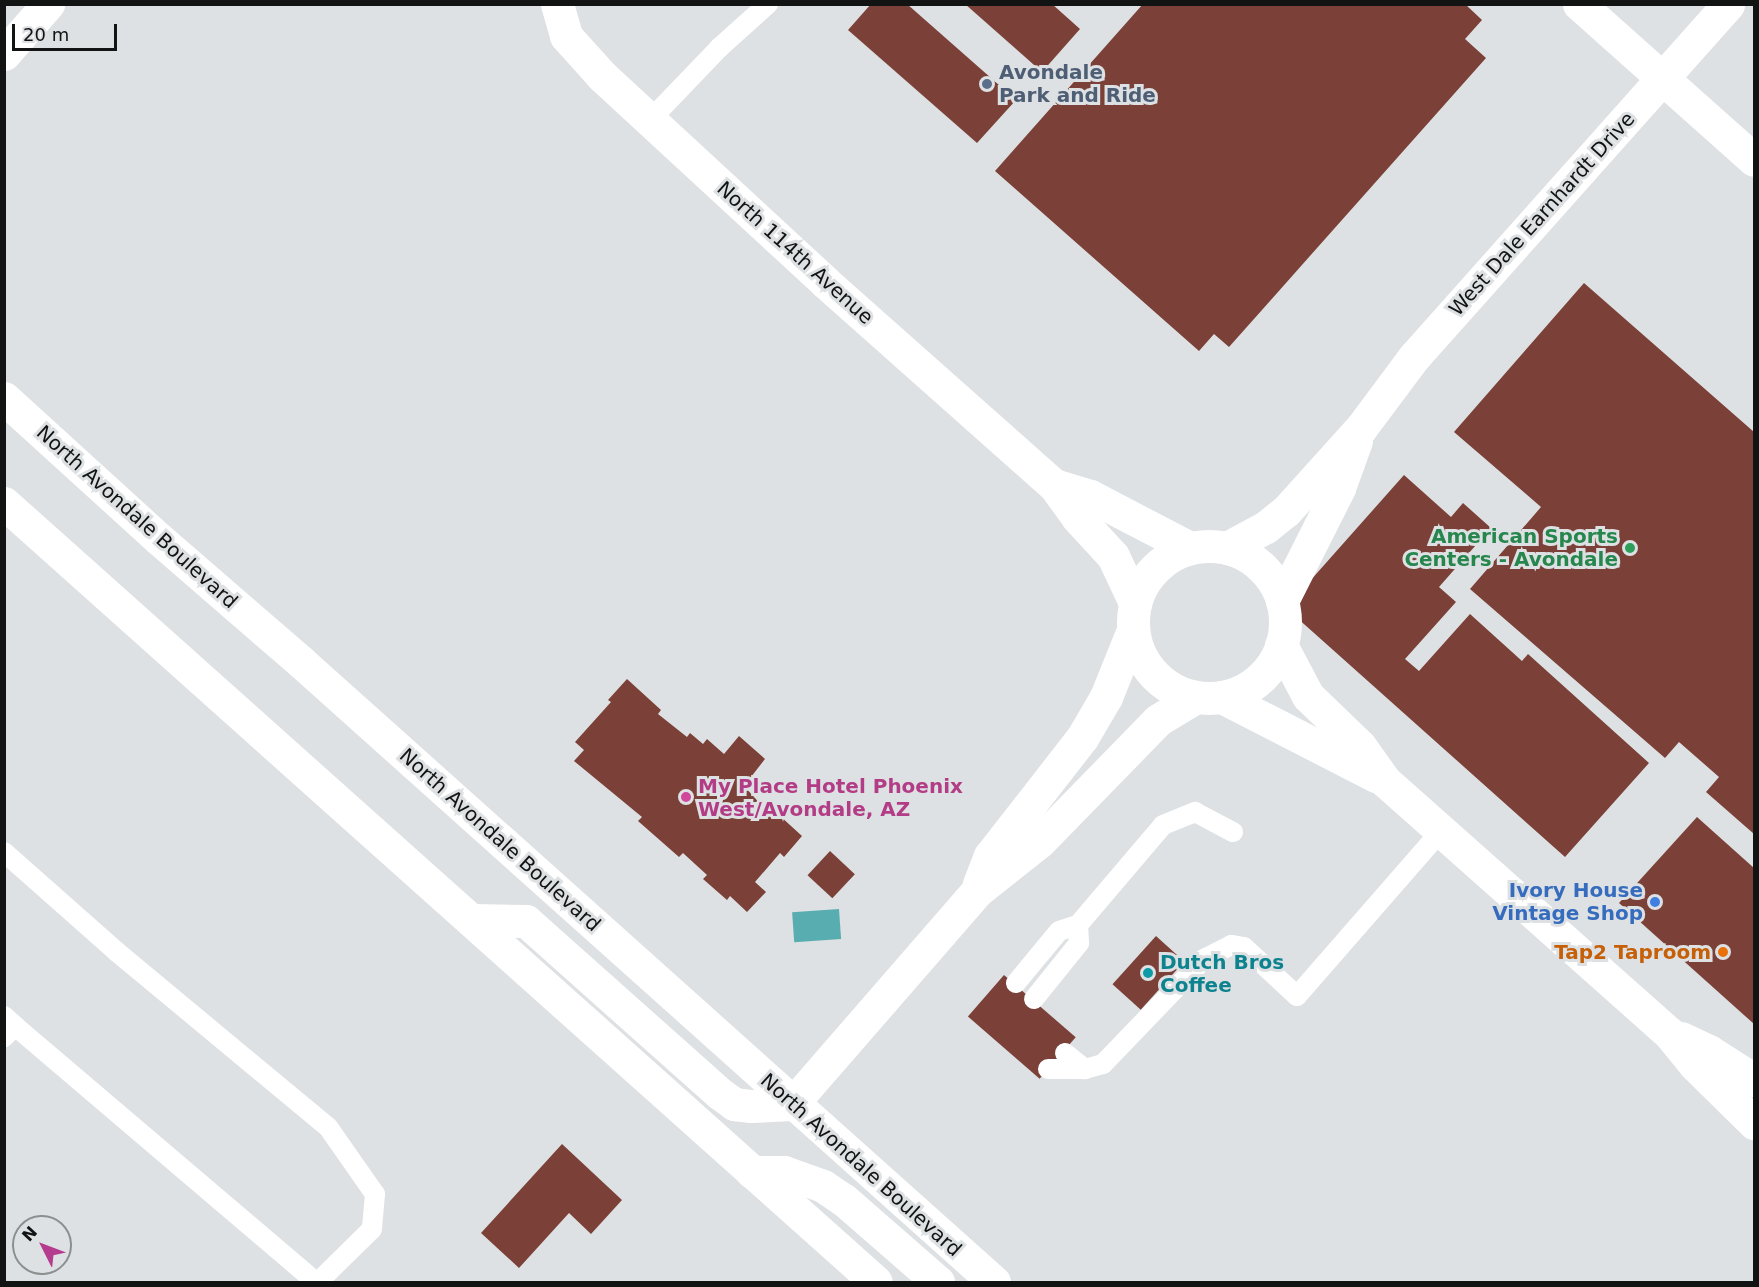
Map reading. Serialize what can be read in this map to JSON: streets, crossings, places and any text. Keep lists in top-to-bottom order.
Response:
{
  "streets": {
    "street": ["West Dale Earnhardt Drive", "North 114th Avenue", "North Avondale Boulevard"]
  },
  "crossings": [
    ["West Dale Earnhardt Drive", "North Avondale Boulevard"]
  ],
  "places": [
    "Avondale Park and Ride",
    "American Sports Centers - Avondale",
    "My Place Hotel Phoenix West/Avondale, AZ",
    "Ivory House Vintage Shop",
    "Tap2 Taproom",
    "Dutch Bros Coffee"
  ],
  "scale_bar": "20 m",
  "north": "top left"
}
